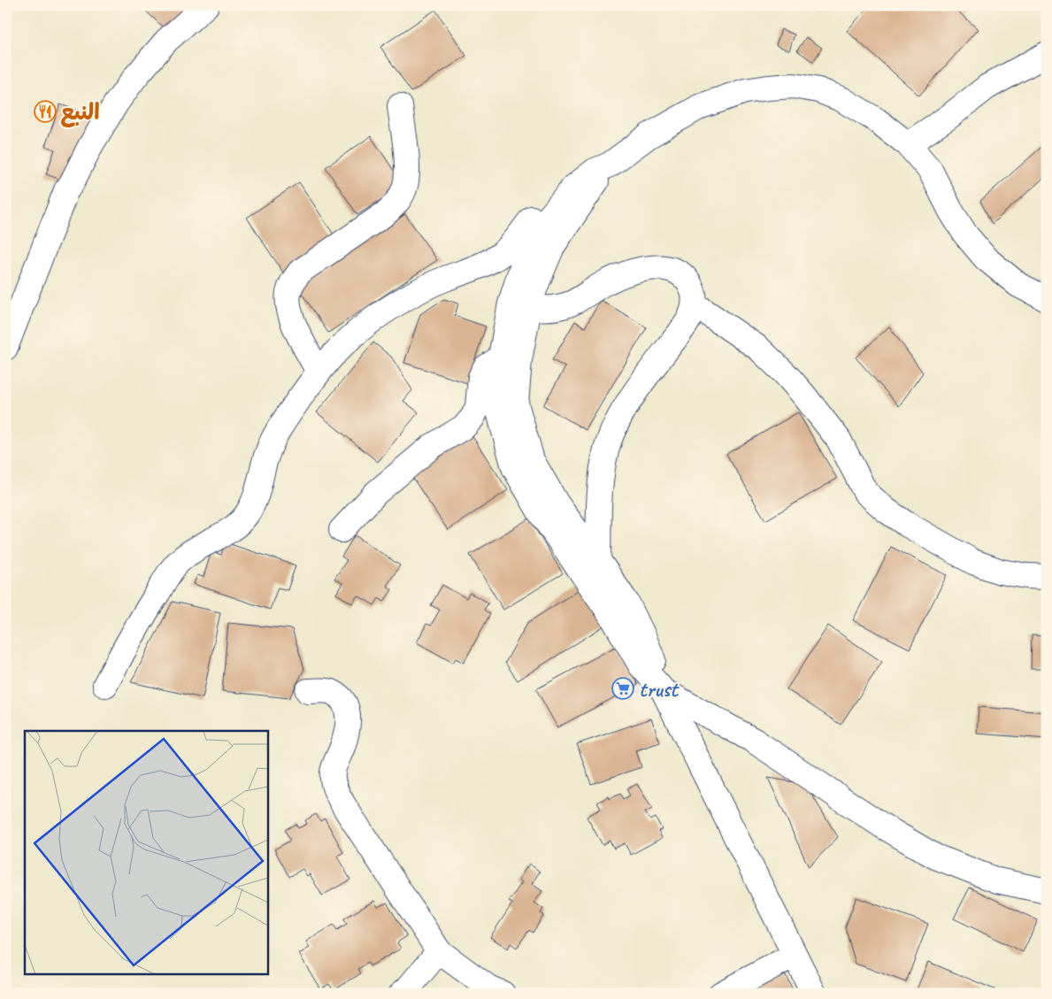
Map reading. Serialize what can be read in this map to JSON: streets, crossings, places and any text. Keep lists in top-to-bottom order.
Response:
{
  "places": {
    "restaurant": ["النبع"],
    "supermarket": ["trust"]
  }
}
